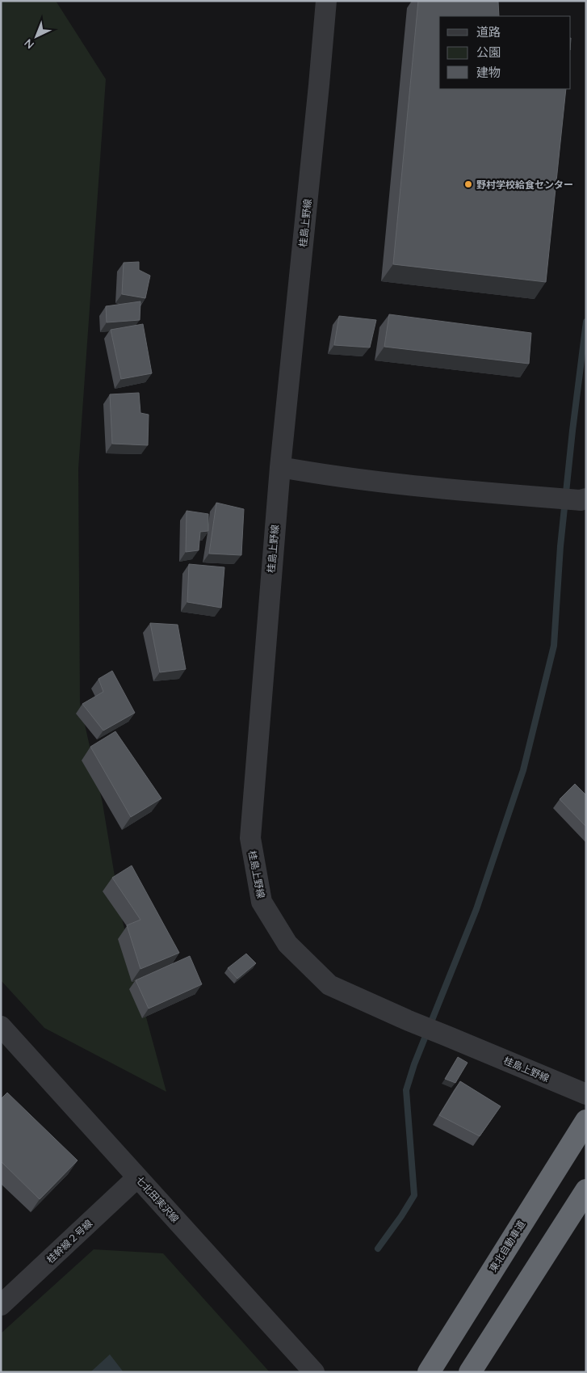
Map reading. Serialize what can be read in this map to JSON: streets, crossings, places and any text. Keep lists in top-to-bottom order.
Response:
{
  "streets": {
    "highway": ["東北自動車道"],
    "street": ["桂島上野線", "七北田実沢線", "桂幹線２号線"]
  },
  "crossings": [
    ["七北田実沢線", "桂幹線２号線"]
  ],
  "places": ["野村学校給食センター"],
  "legend": ["道路", "公園", "建物"],
  "north": "bottom left"
}
